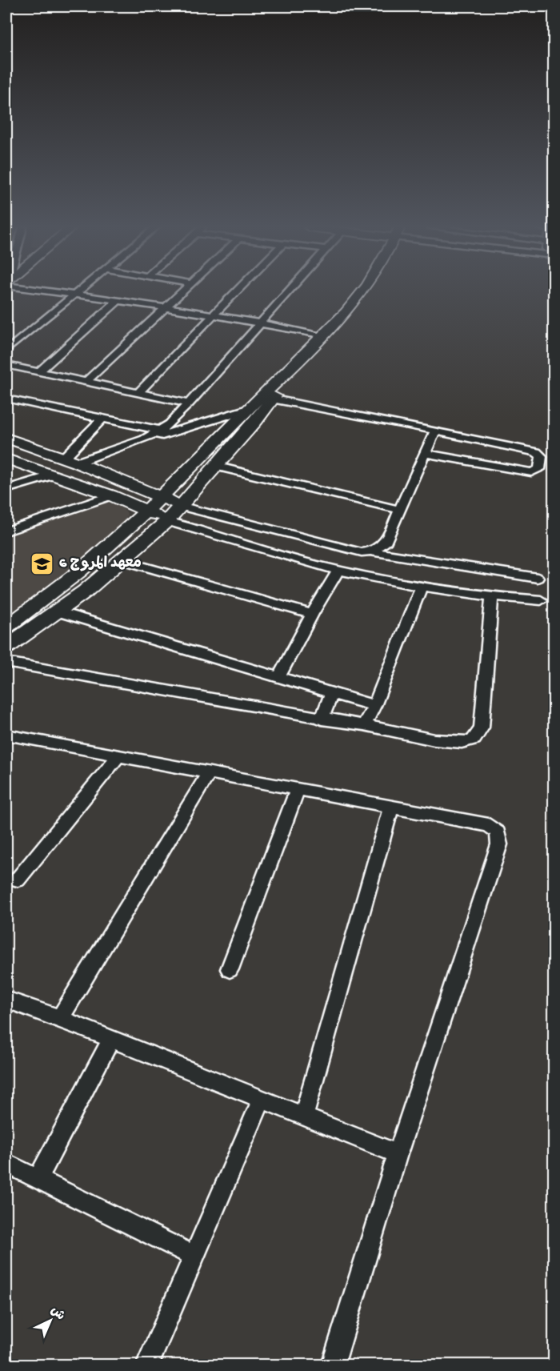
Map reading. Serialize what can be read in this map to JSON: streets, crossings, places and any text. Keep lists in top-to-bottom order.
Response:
{
  "places": {
    "school or university": ["معهد المروج 6"]
  },
  "north": "top right"
}
